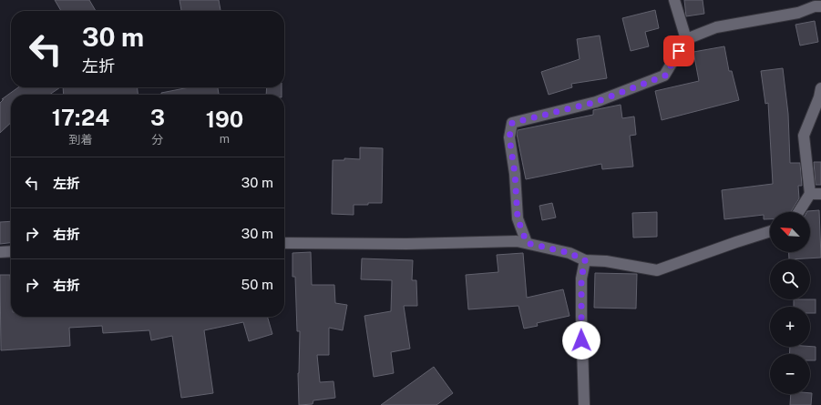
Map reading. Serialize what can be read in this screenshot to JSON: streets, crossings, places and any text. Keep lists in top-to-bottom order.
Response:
{
  "north": "top left",
  "page": {
    "turn": ["30 m", "左折"],
    "eta": [
      "17:24",
      "到着",
      "3",
      "分",
      "190",
      "m"
    ],
    "list": [
      {
        "name": "左折",
        "value": "30 m"
      },
      {
        "name": "右折",
        "value": "30 m"
      },
      {
        "name": "右折",
        "value": "50 m"
      }
    ],
    "map_buttons": ["+", "−"]
  }
}
